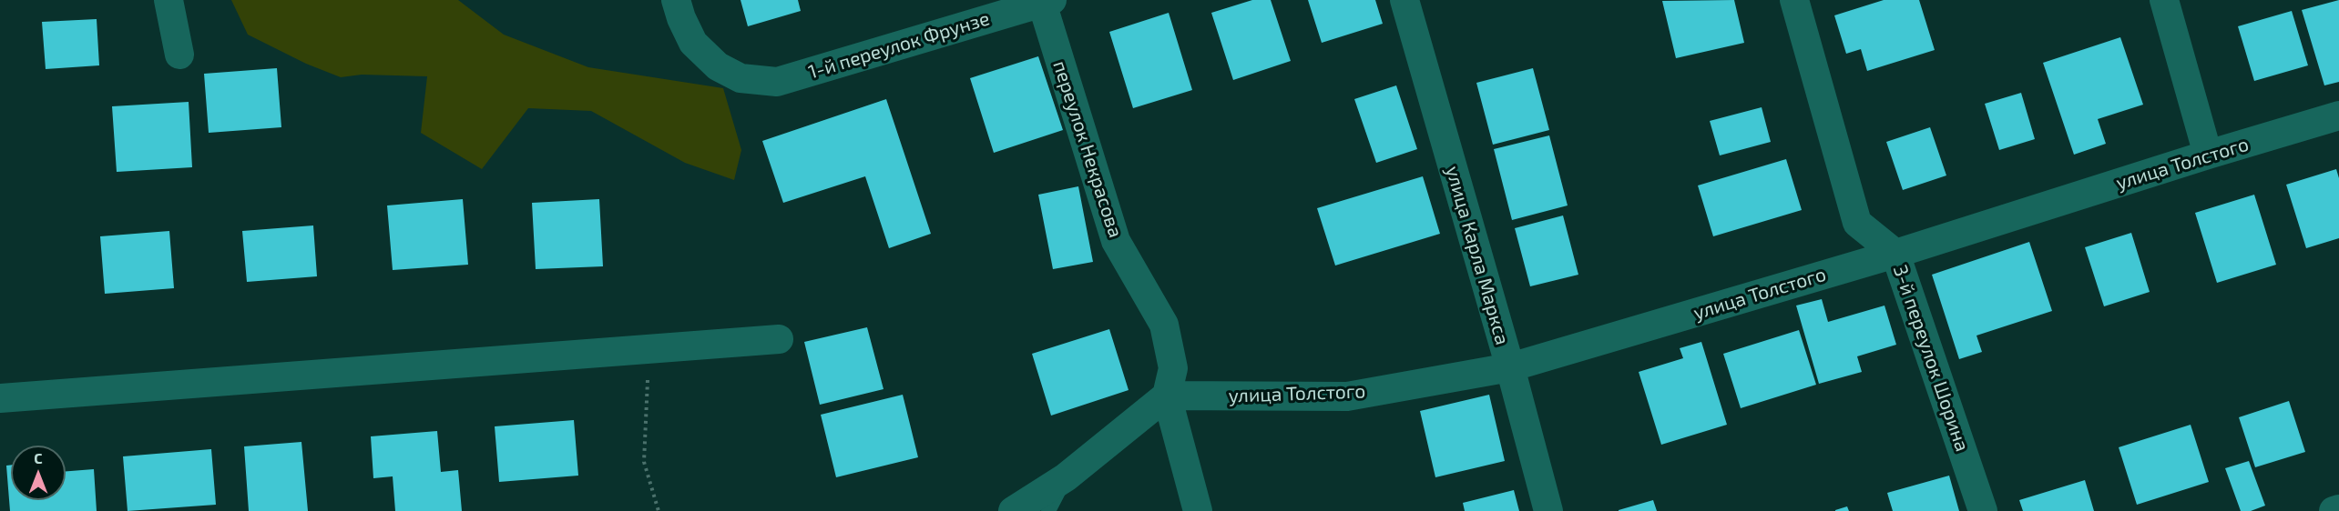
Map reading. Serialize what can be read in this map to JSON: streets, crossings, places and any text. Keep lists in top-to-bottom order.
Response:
{
  "streets": {
    "street": [
      "1-й переулок Фрунзе",
      "переулок Некрасова",
      "улица Толстого",
      "улица Карла Маркса",
      "3-й переулок Шорина"
    ]
  },
  "crossings": [
    ["1-й переулок Фрунзе", "переулок Некрасова"],
    ["переулок Некрасова", "улица Толстого"],
    ["улица Толстого", "улица Карла Маркса"],
    ["улица Толстого", "3-й переулок Шорина"]
  ],
  "north": "top"
}
